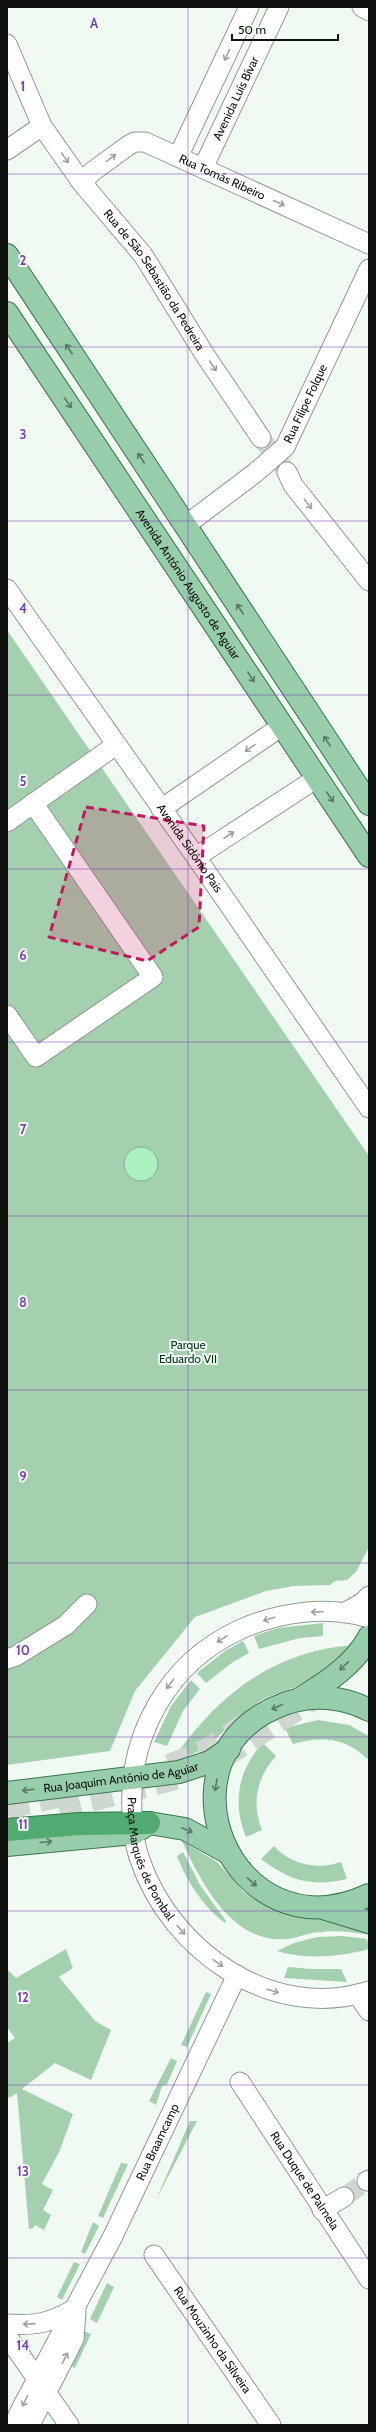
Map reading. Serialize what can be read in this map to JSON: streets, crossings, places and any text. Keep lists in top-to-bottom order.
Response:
{
  "streets": {
    "main road": ["Avenida António Augusto de Aguiar", "Rua Joaquim António de Aguiar"],
    "street": [
      "Avenida Luís Bívar",
      "Rua Tomás Ribeiro",
      "Rua de São Sebastião da Pedreira",
      "Rua Filipe Folque",
      "Avenida Sidónio Pais",
      "Praça Marquês de Pombal",
      "Rua Braamcamp",
      "Rua Duque de Palmela",
      "Rua Mouzinho da Silveira"
    ]
  },
  "crossings": [
    ["Avenida Luís Bívar", "Rua Tomás Ribeiro"],
    ["Rua Tomás Ribeiro", "Rua de São Sebastião da Pedreira"],
    ["Rua Joaquim António de Aguiar", "Praça Marquês de Pombal"],
    ["Praça Marquês de Pombal", "Rua Braamcamp"]
  ],
  "one_way": ["Rua Tomás Ribeiro", "Rua de São Sebastião da Pedreira"],
  "parks": ["Parque Eduardo VII"],
  "scale_bar": "50 m",
  "grid": {
    "columns": ["A"],
    "rows": [
      "1",
      "2",
      "3",
      "4",
      "5",
      "6",
      "7",
      "8",
      "9",
      "10",
      "11",
      "12",
      "13",
      "14"
    ]
  }
}
